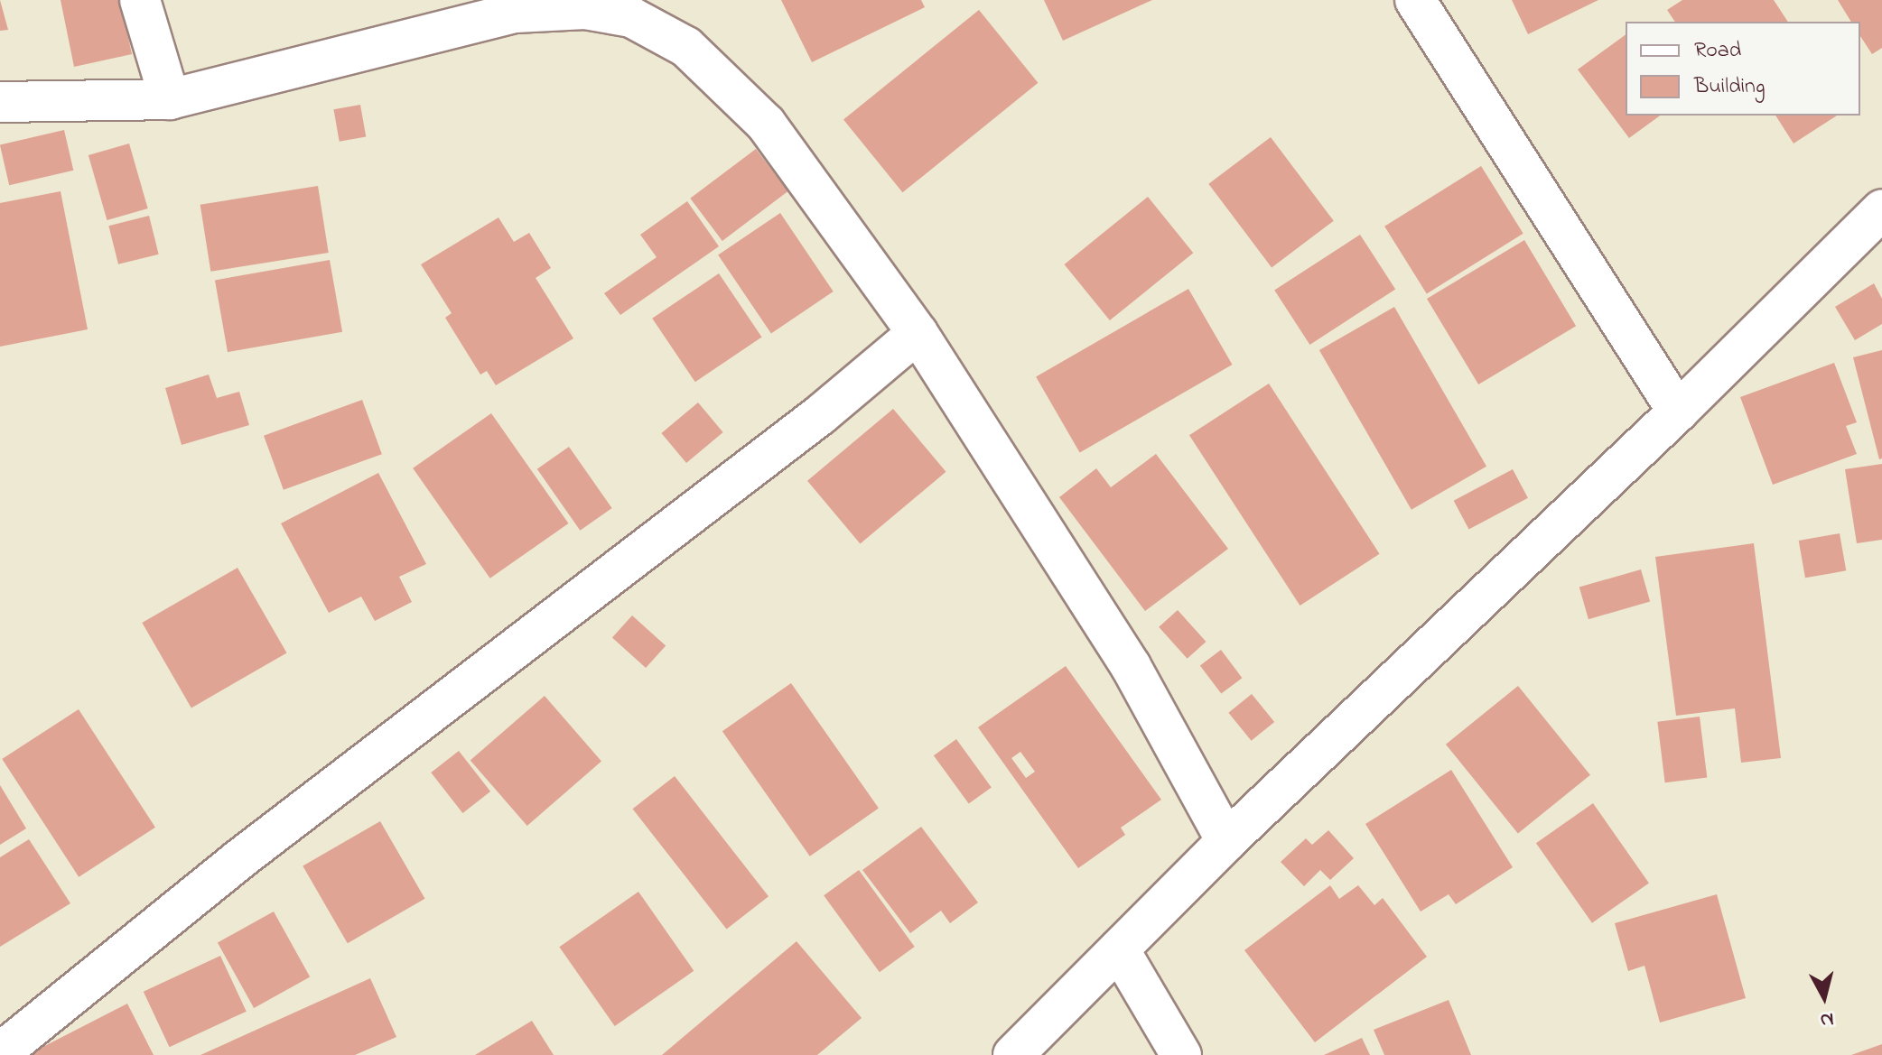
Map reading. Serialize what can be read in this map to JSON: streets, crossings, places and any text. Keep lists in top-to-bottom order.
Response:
{
  "legend": ["Road", "Building"],
  "north": "bottom"
}
